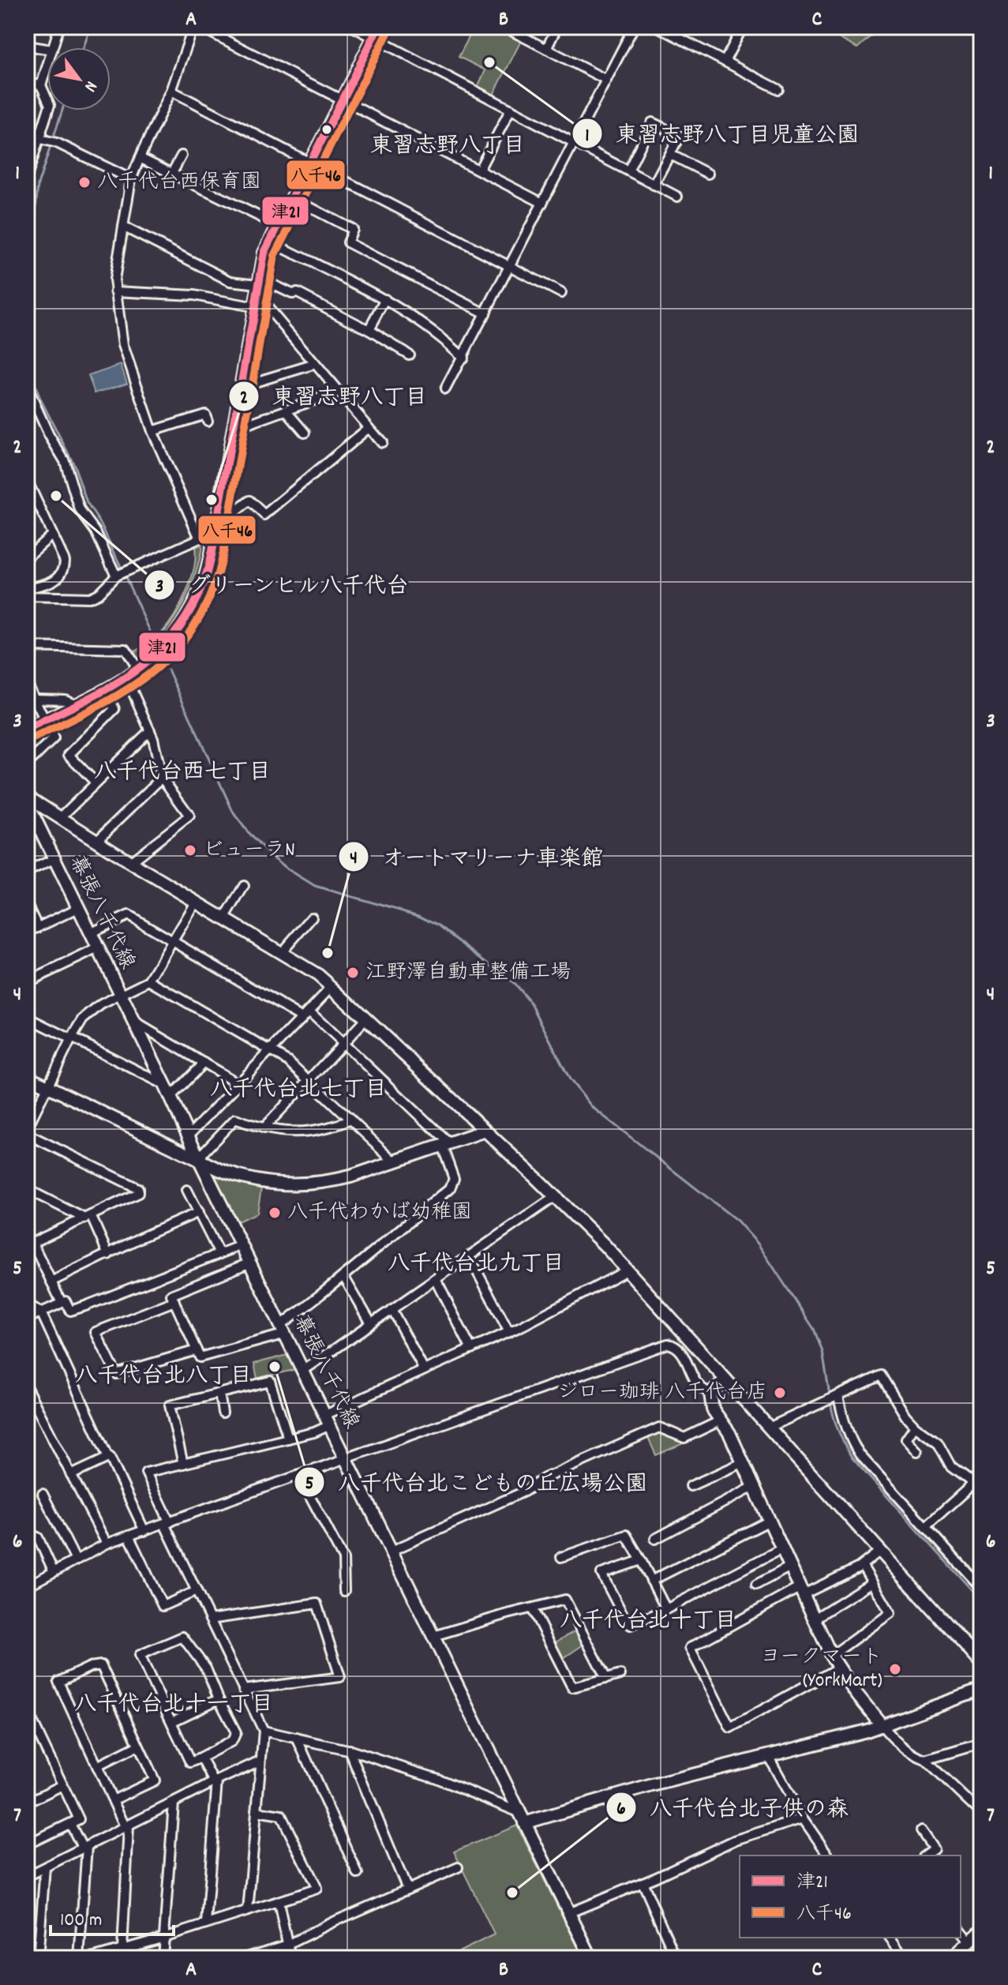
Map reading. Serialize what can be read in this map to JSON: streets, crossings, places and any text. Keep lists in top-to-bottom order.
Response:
{
  "streets": {
    "street": ["幕張八千代線"]
  },
  "districts": [
    "東習志野八丁目",
    "八千代台西七丁目",
    "八千代台北七丁目",
    "八千代台北九丁目",
    "八千代台北八丁目",
    "八千代台北十丁目",
    "八千代台北十一丁目"
  ],
  "places": [
    "東習志野八丁目児童公園",
    "八千代台西保育園",
    "グリーンヒル八千代台",
    "東習志野八丁目",
    "ビューラN",
    "オートマリーナ車楽館",
    "江野澤自動車整備工場",
    "八千代わかば幼稚園",
    "八千代台北こどもの丘広場公園",
    "ジロー珈琲 八千代台店",
    "ヨークマート (YorkMart)",
    "八千代台北子供の森"
  ],
  "lines": ["transit line 津21", "transit line 八千46"],
  "legend": ["津21", "八千46"],
  "scale_bar": "100 m",
  "north": "bottom right",
  "grid": {
    "columns": ["A", "B", "C"],
    "rows": [
      "1",
      "2",
      "3",
      "4",
      "5",
      "6",
      "7"
    ]
  }
}
